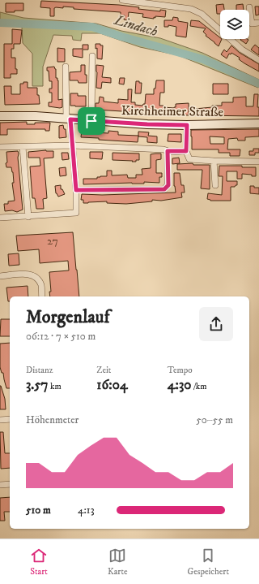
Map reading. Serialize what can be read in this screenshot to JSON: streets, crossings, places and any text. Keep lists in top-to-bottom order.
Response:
{
  "streets": {
    "main road": ["Kirchheimer Straße"]
  },
  "water": ["Lindach"],
  "house_numbers": ["27"],
  "page": {
    "heading": ["Morgenlauf", "06:12 · 7 × 510 m"],
    "stats": [
      ["Distanz", "3.57 km"],
      ["Zeit", "16:04"],
      ["Tempo", "4:30 /km"]
    ],
    "chart": ["Höhenmeter", "50–55 m"],
    "list": [
      {
        "name": "510 m",
        "note": "4:13"
      }
    ],
    "tabs": ["Start", "Karte", "Gespeichert"]
  }
}
